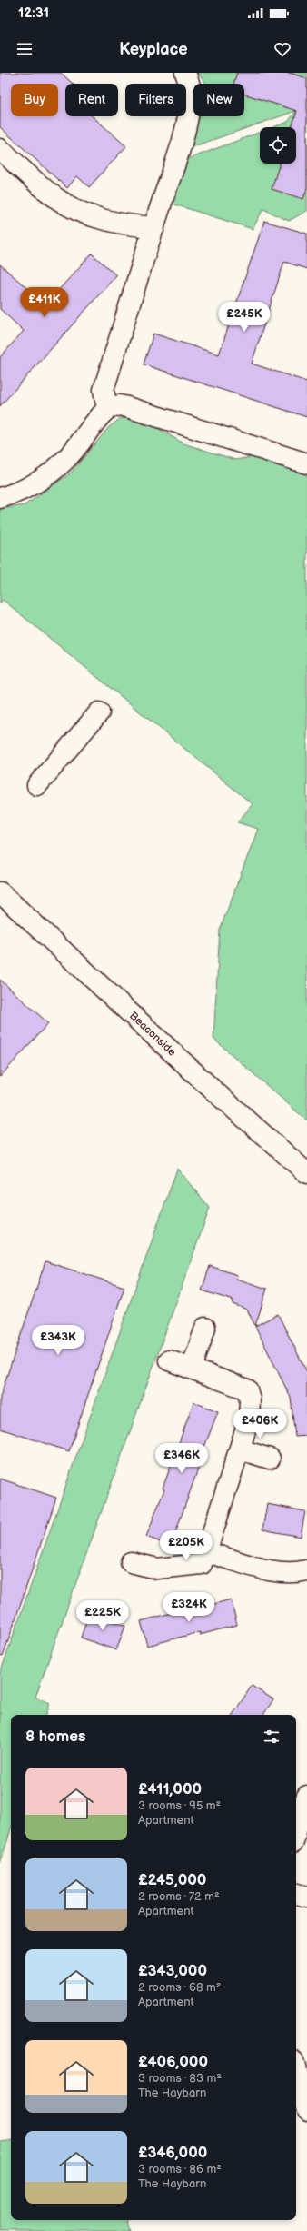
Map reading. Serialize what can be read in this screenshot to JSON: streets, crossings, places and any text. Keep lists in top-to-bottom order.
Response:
{
  "streets": {
    "main road": ["Beaconside"]
  },
  "page": {
    "status": "12:31",
    "header": "Keyplace",
    "chip": [
      "Buy",
      "Rent",
      "Filters",
      "New"
    ],
    "price": [
      "£411K",
      "£245K",
      "£343K",
      "£406K",
      "£346K",
      "£205K",
      "£324K",
      "£225K"
    ],
    "heading": "8 homes",
    "list": [
      {
        "name": "£411,000",
        "note": "3 rooms · 95 m² · Apartment"
      },
      {
        "name": "£245,000",
        "note": "2 rooms · 72 m² · Apartment"
      },
      {
        "name": "£343,000",
        "note": "2 rooms · 68 m² · Apartment"
      },
      {
        "name": "£406,000",
        "note": "3 rooms · 83 m² · The Haybarn"
      },
      {
        "name": "£346,000",
        "note": "3 rooms · 86 m² · The Haybarn"
      }
    ]
  }
}
